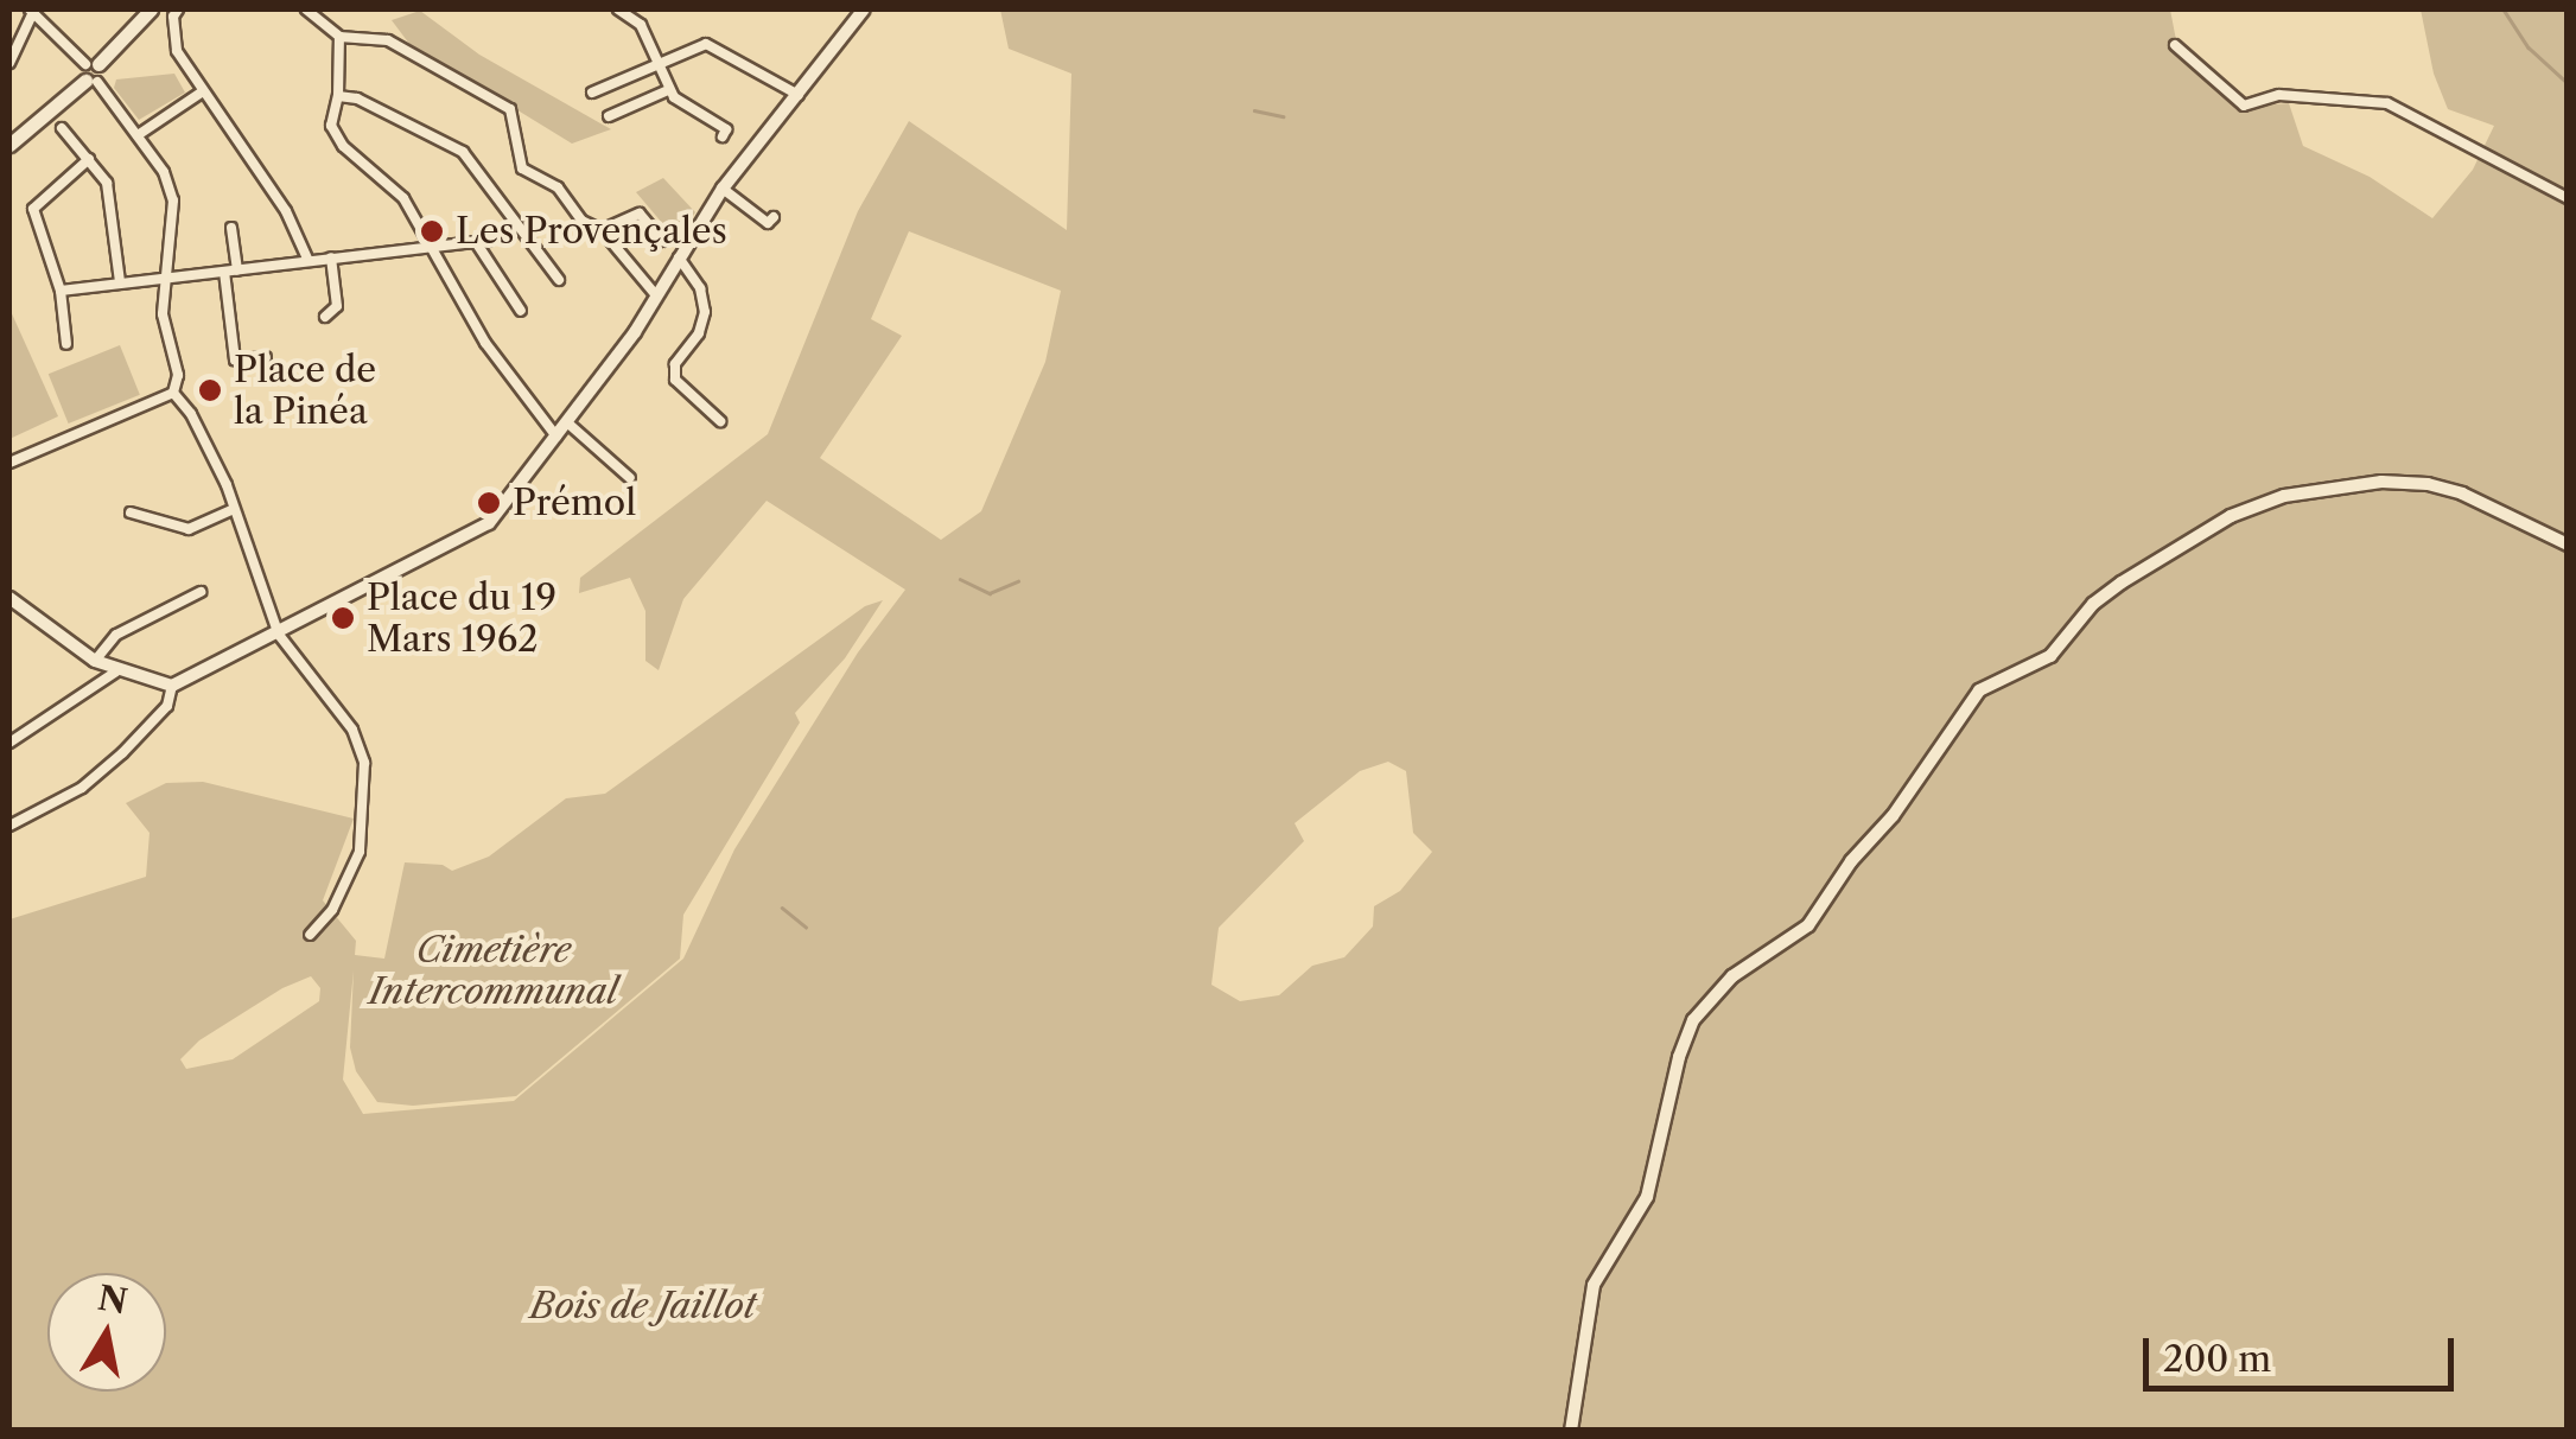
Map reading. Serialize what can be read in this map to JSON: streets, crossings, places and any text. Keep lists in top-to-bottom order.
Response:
{
  "parks": ["Cimetière Intercommunal", "Bois de Jaillot"],
  "places": [
    "Les Provençales",
    "Place de la Pinéa",
    "Prémol",
    "Place du 19 Mars 1962"
  ],
  "scale_bar": "200 m",
  "north": "top"
}
